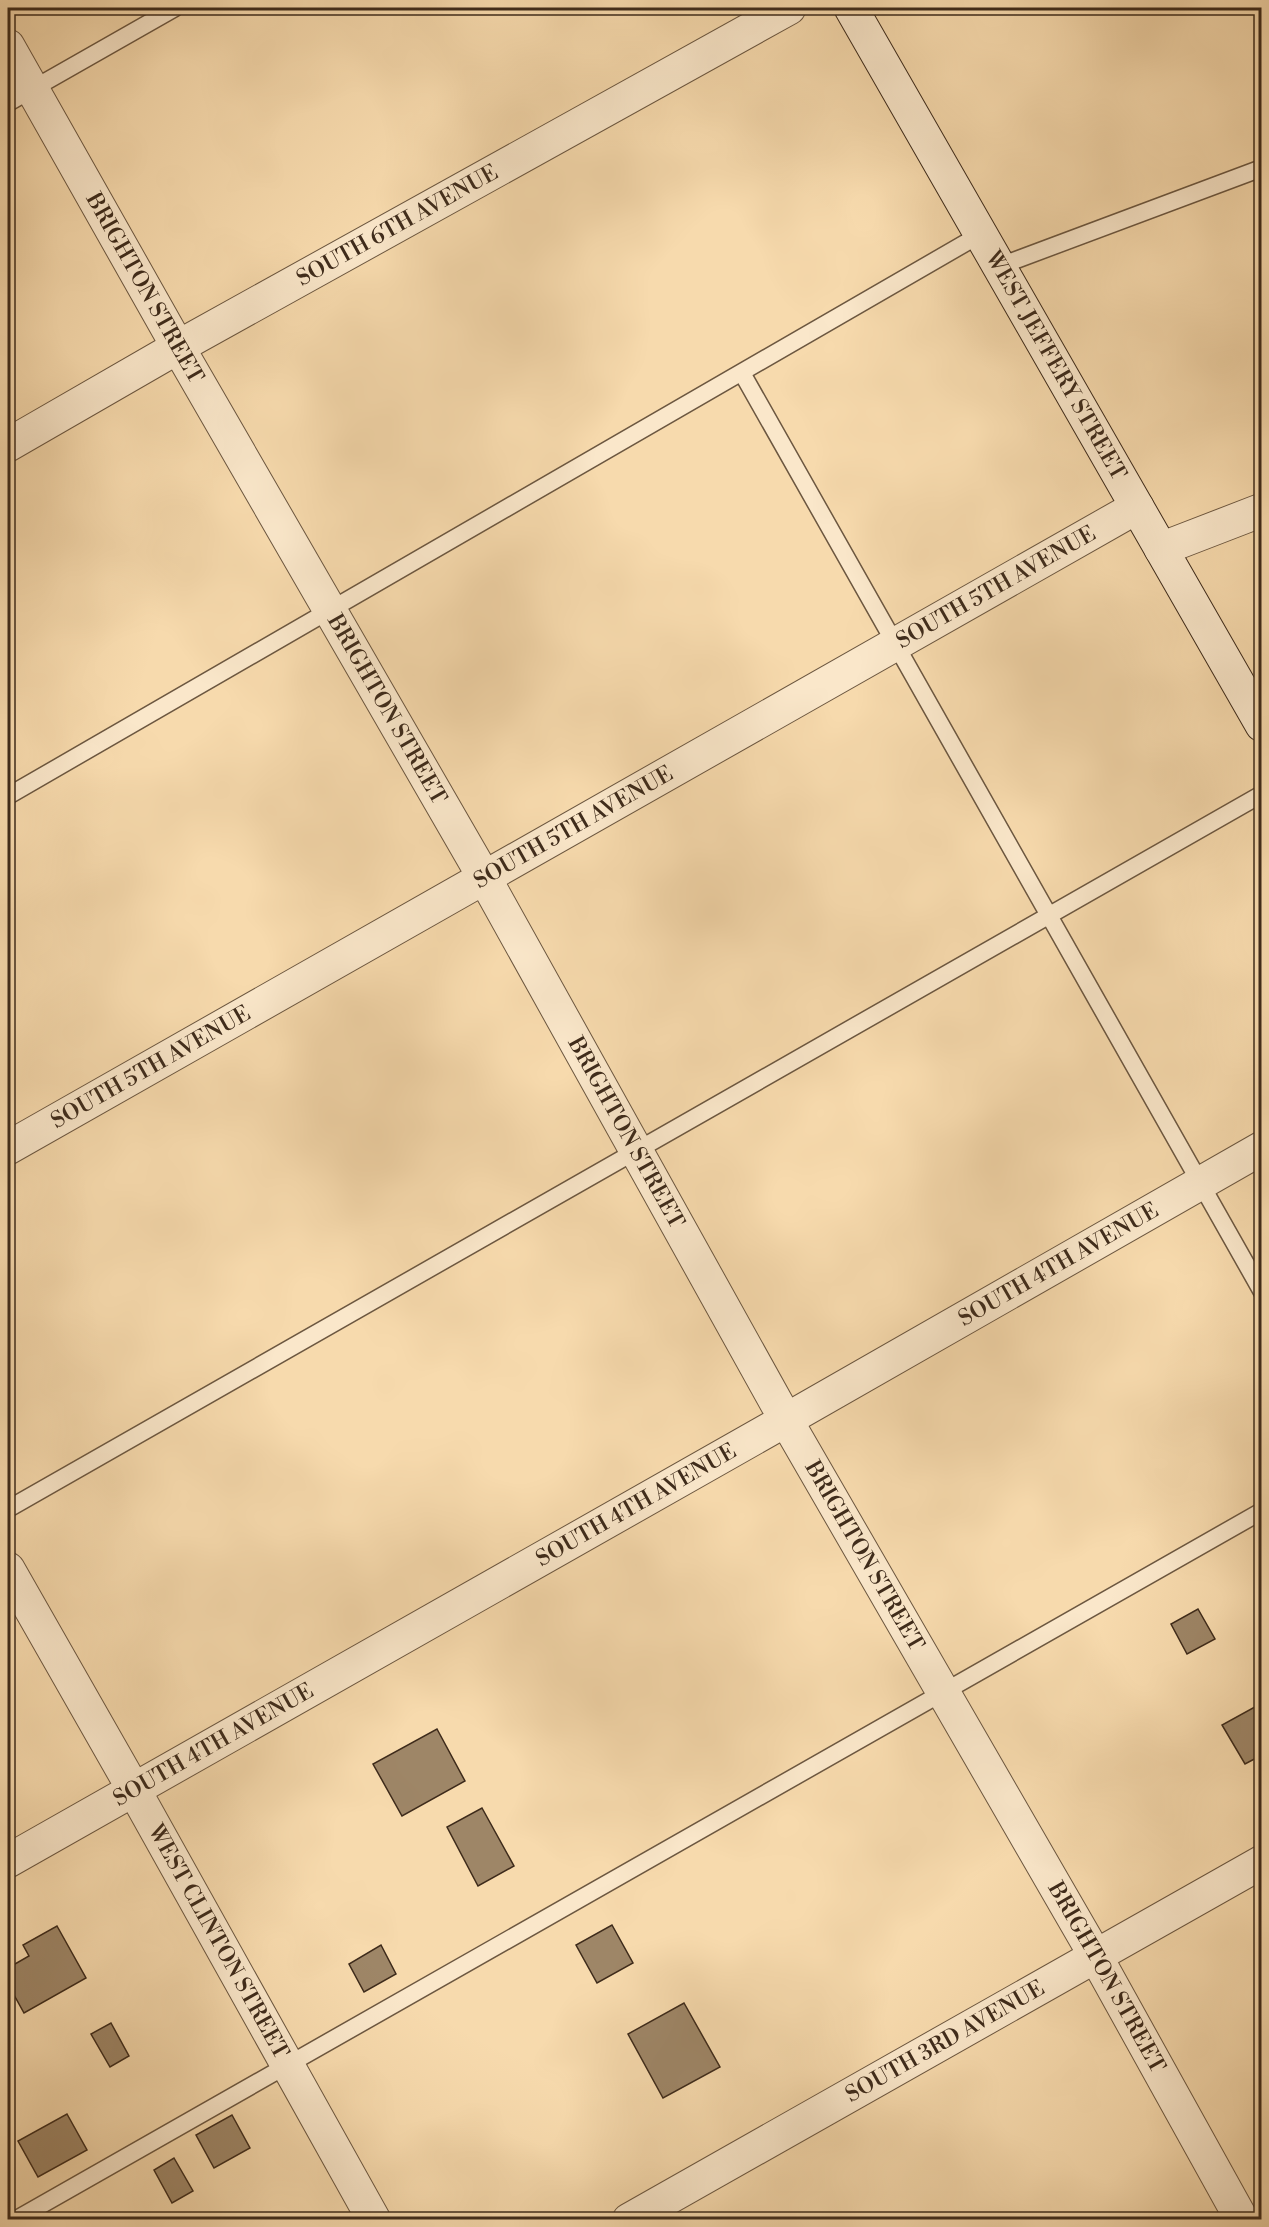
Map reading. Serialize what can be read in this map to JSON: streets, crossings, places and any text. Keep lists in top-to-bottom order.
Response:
{
  "streets": {
    "street": [
      "SOUTH 6TH AVENUE",
      "BRIGHTON STREET",
      "WEST JEFFERY STREET",
      "SOUTH 5TH AVENUE",
      "SOUTH 4TH AVENUE",
      "WEST CLINTON STREET",
      "SOUTH 3RD AVENUE"
    ]
  },
  "crossings": [
    ["SOUTH 6TH AVENUE", "BRIGHTON STREET"],
    ["BRIGHTON STREET", "SOUTH 5TH AVENUE"],
    ["BRIGHTON STREET", "SOUTH 4TH AVENUE"],
    ["BRIGHTON STREET", "SOUTH 3RD AVENUE"],
    ["WEST JEFFERY STREET", "SOUTH 5TH AVENUE"],
    ["SOUTH 4TH AVENUE", "WEST CLINTON STREET"]
  ]
}
